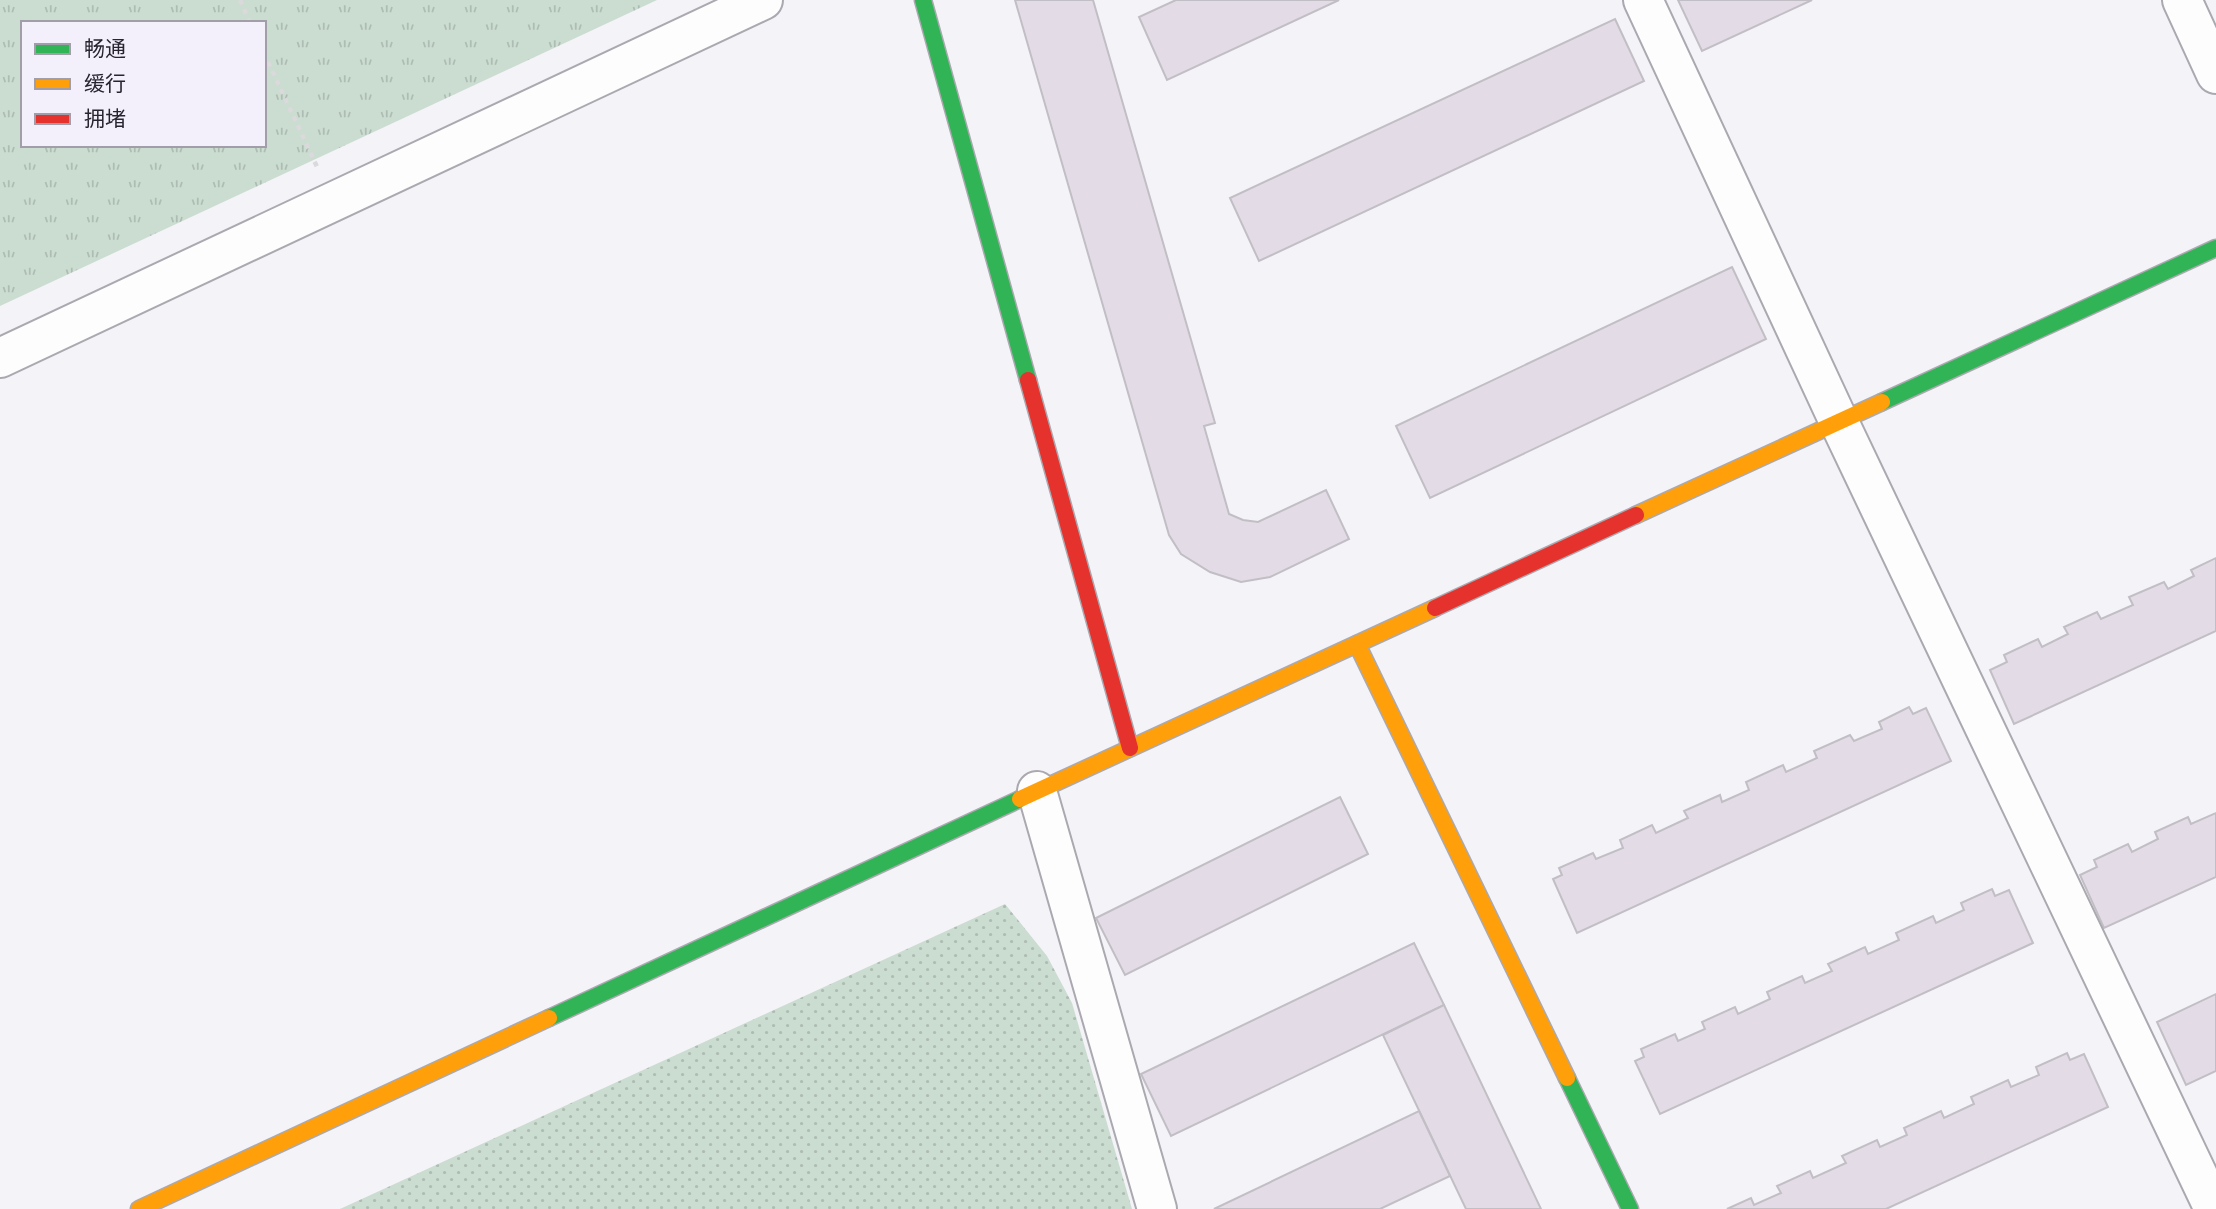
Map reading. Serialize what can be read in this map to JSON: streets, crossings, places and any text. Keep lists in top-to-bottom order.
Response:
{
  "legend": ["畅通", "缓行", "拥堵"]
}
